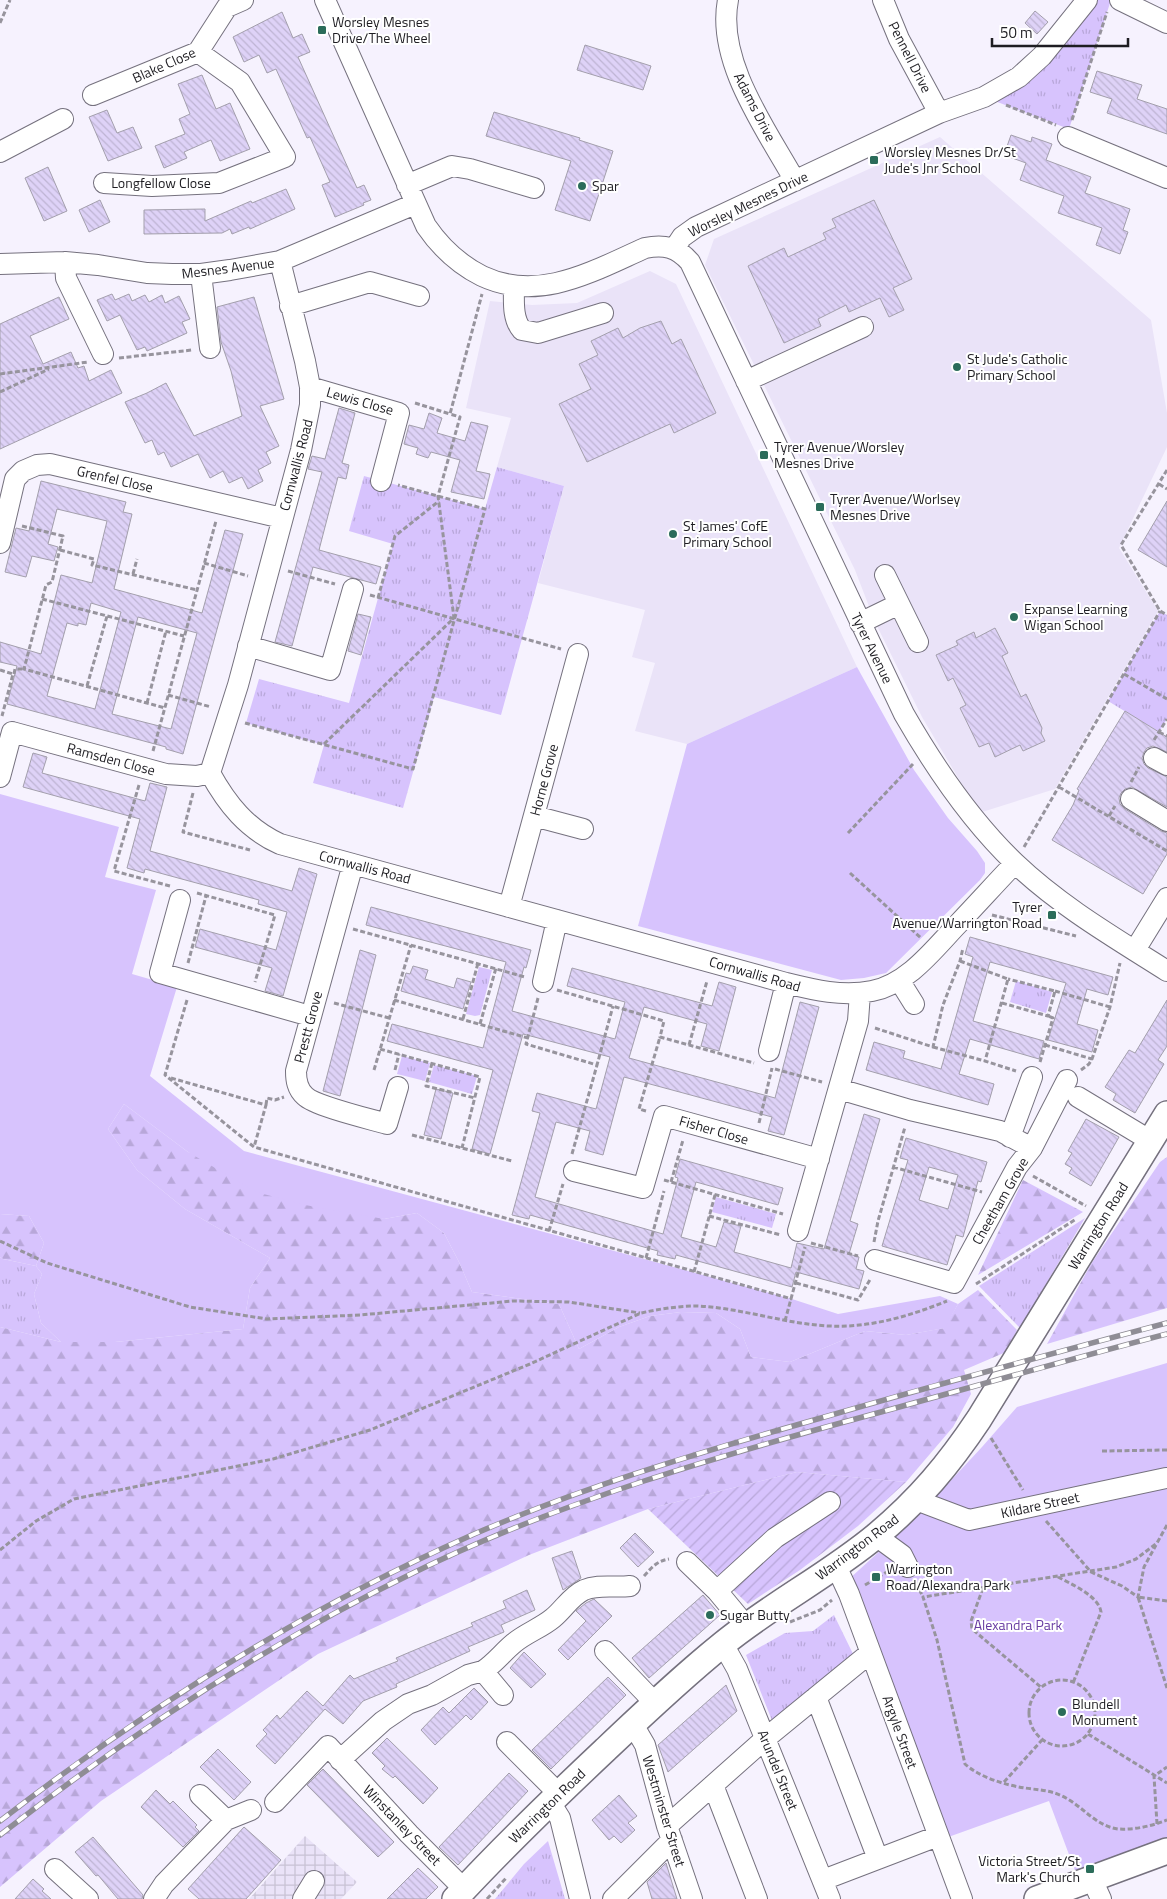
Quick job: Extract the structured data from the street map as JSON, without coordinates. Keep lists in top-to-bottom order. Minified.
{"streets":{"main road":["Warrington Road"],"street":["Pennell Drive","Blake Close","Adams Drive","Longfellow Close","Worsley Mesnes Drive","Mesnes Avenue","Lewis Close","Cornwallis Road","Grenfel Close","Tyrer Avenue","Ramsden Close","Horne Grove","Prestt Grove","Fisher Close","Cheetham Grove","Kildare Street","Argyle Street","Arundel Street","Westminster Street","Winstanley Street"]},"crossings":[["Pennell Drive","Worsley Mesnes Drive"],["Blake Close","Longfellow Close"],["Adams Drive","Worsley Mesnes Drive"],["Worsley Mesnes Drive","Mesnes Avenue"],["Worsley Mesnes Drive","Tyrer Avenue"],["Mesnes Avenue","Cornwallis Road"],["Lewis Close","Cornwallis Road"],["Cornwallis Road","Grenfel Close"],["Cornwallis Road","Tyrer Avenue"],["Cornwallis Road","Ramsden Close"],["Cornwallis Road","Horne Grove"],["Cornwallis Road","Prestt Grove"],["Warrington Road","Kildare Street"],["Warrington Road","Argyle Street"],["Warrington Road","Arundel Street"],["Warrington Road","Westminster Street"],["Warrington Road","Winstanley Street"]],"parks":["Alexandra Park"],"places":{"transit":["Worsley Mesnes Drive/The Wheel","Worsley Mesnes Dr/St Jude's Jnr School","Tyrer Avenue/Worsley Mesnes Drive","Tyrer Avenue/Worlsey Mesnes Drive","Tyrer Avenue/Warrington Road","Warrington Road/Alexandra Park","Victoria Street/St Mark's Church"],"other":["Spar","St Jude's Catholic Primary School","St James' CofE Primary School","Expanse Learning Wigan School","Sugar Butty","Blundell Monument"]},"scale_bar":"50 m"}
